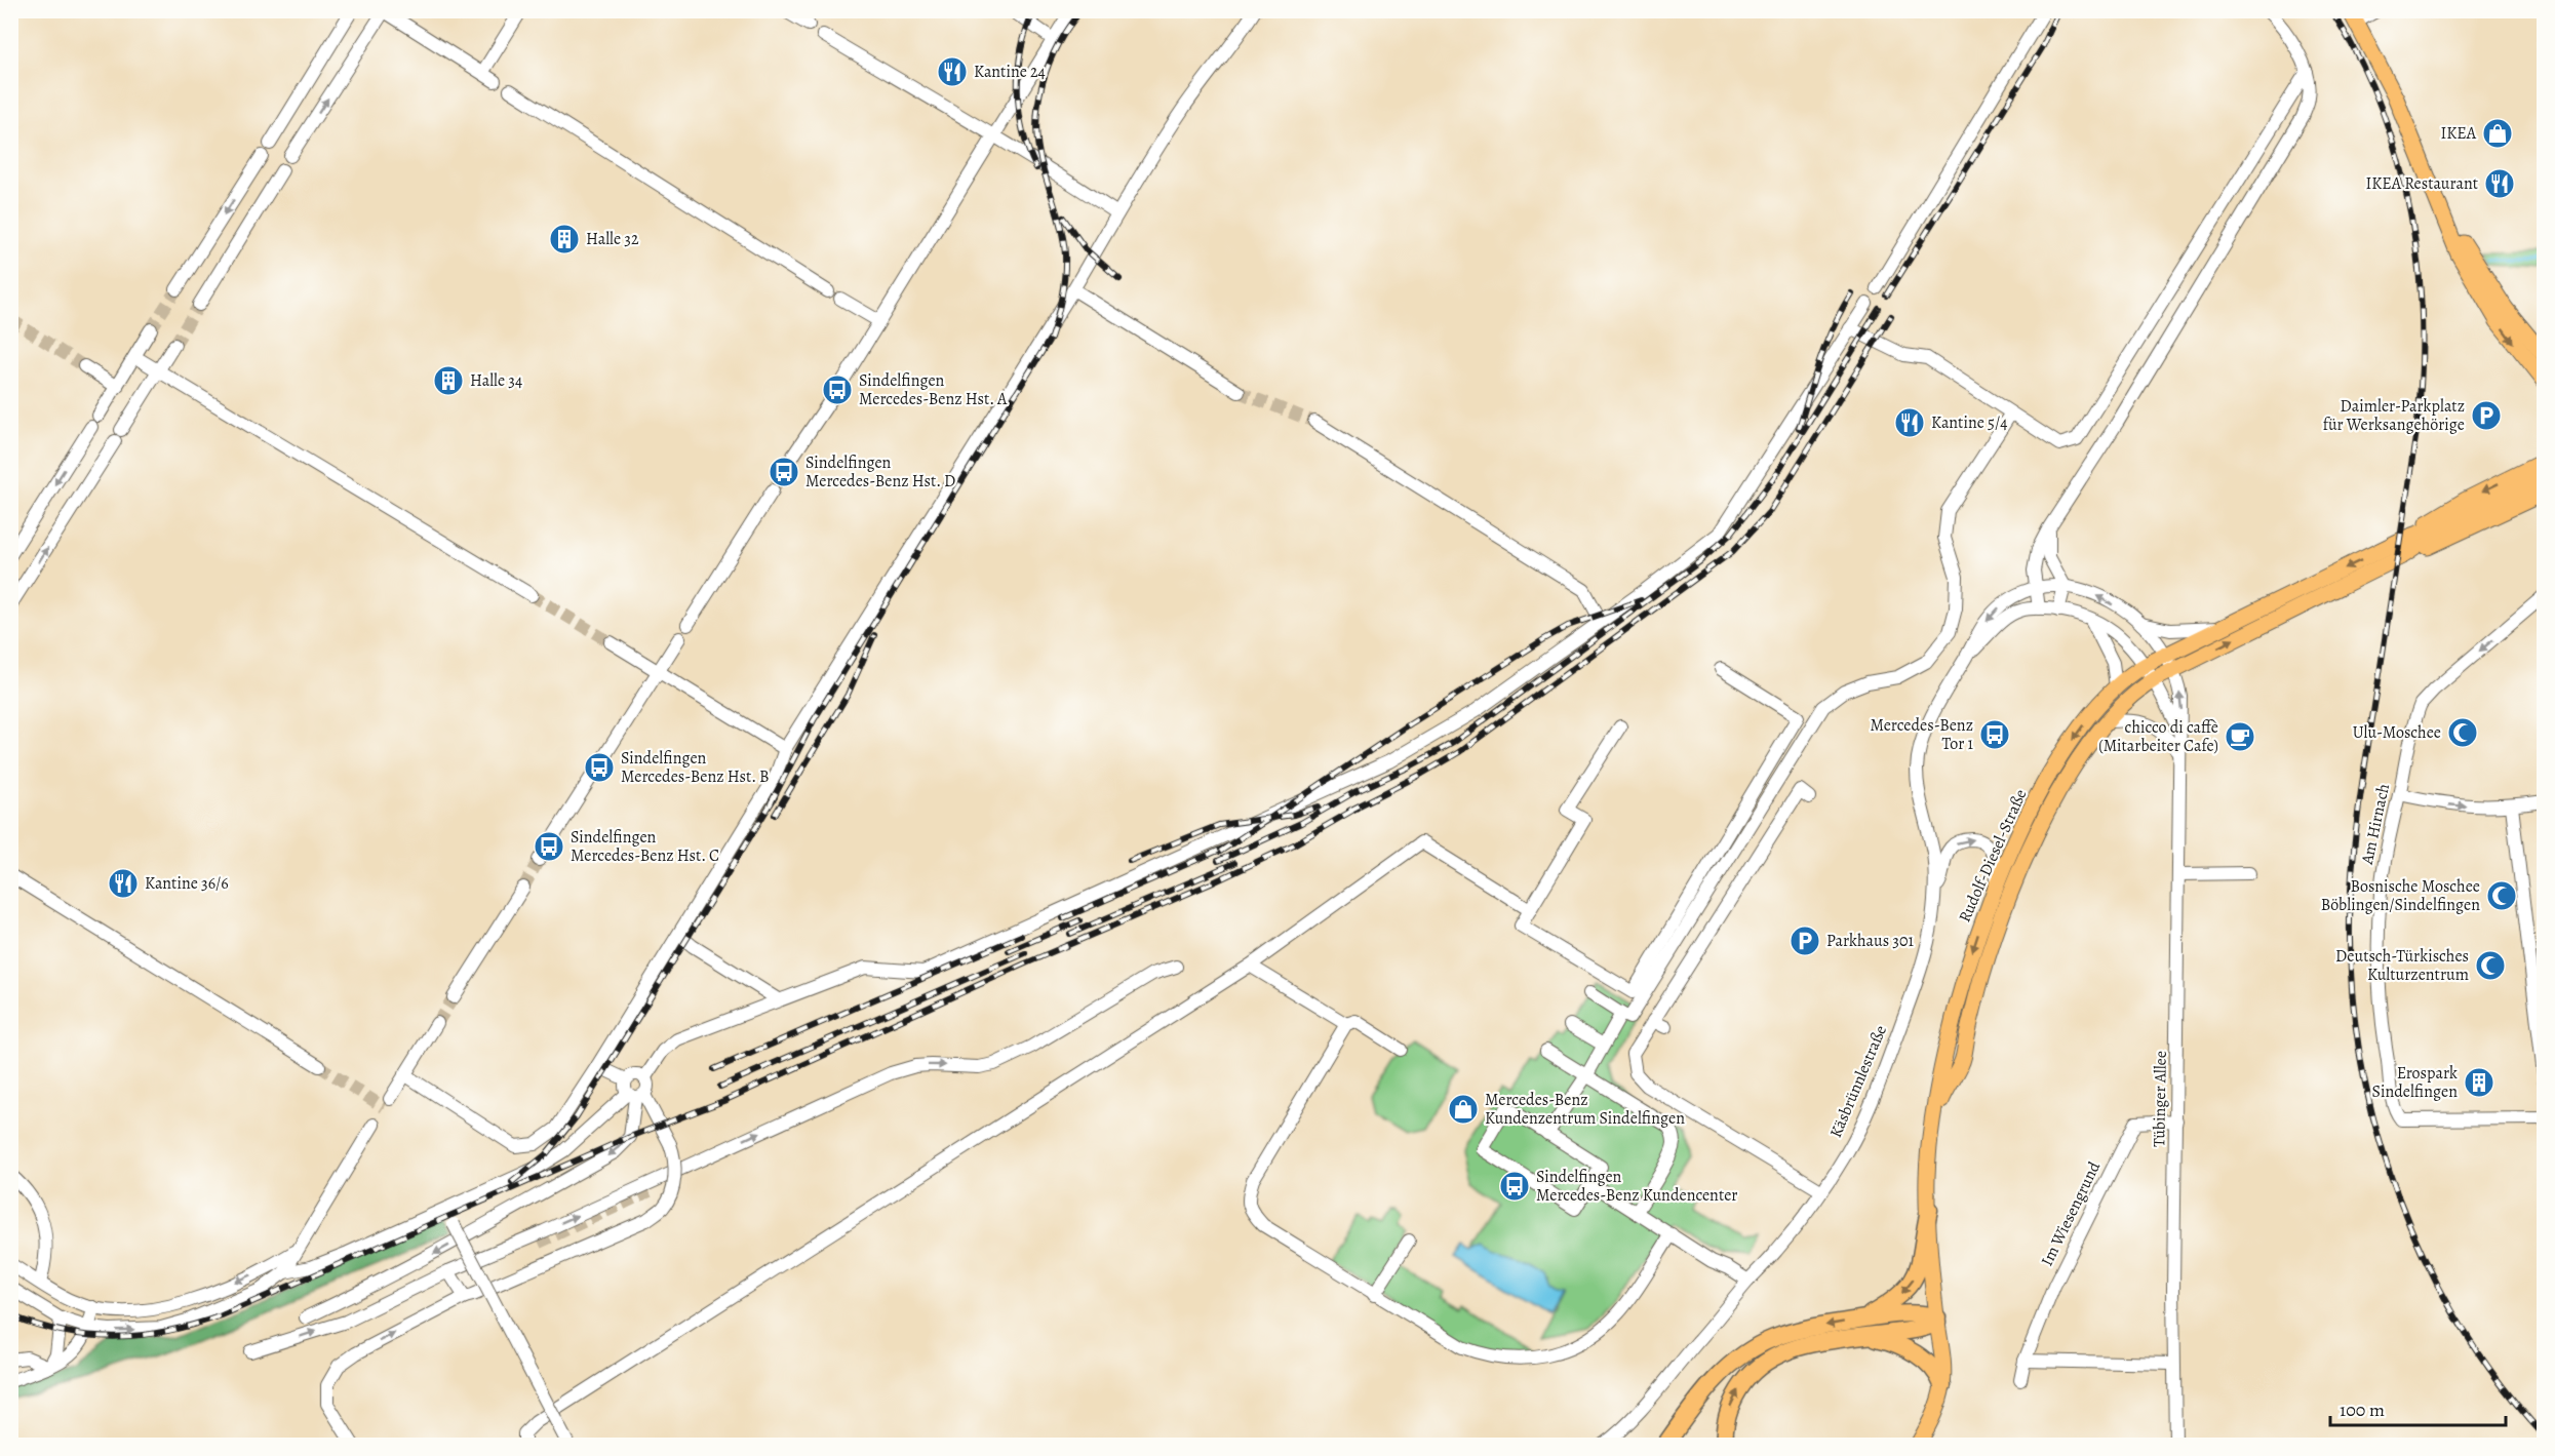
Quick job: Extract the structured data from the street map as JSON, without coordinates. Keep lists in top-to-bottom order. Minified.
{"streets":{"main road":["Rudolf-Diesel-Straße"],"street":["Am Hirnach","Käsbrünnlestraße","Tübinger Allee","Im Wiesengrund"]},"crossings":[["Rudolf-Diesel-Straße","Käsbrünnlestraße"],["Rudolf-Diesel-Straße","Tübinger Allee"],["Käsbrünnlestraße","Tübinger Allee"],["Tübinger Allee","Im Wiesengrund"]],"places":{"restaurant":["Kantine 24","IKEA Restaurant","Kantine 5/4","Kantine 36/6"],"shop":["IKEA","Mercedes-Benz Kundenzentrum Sindelfingen"],"building":["Halle 32","Halle 34","Erospark Sindelfingen"],"bus stop":["Sindelfingen Mercedes-Benz Hst. A","Sindelfingen Mercedes-Benz Hst. D","Mercedes-Benz Tor 1","Sindelfingen Mercedes-Benz Hst. B","Sindelfingen Mercedes-Benz Hst. C","Sindelfingen Mercedes-Benz Kundencenter"],"parking":["Daimler-Parkplatz für Werksangehörige","Parkhaus 301"],"mosque":["Ulu-Moschee","Bosnische Moschee Böblingen/Sindelfingen","Deutsch-Türkisches Kulturzentrum"],"cafe":["chicco di caffè (Mitarbeiter Cafe)"]},"scale_bar":"100 m"}
